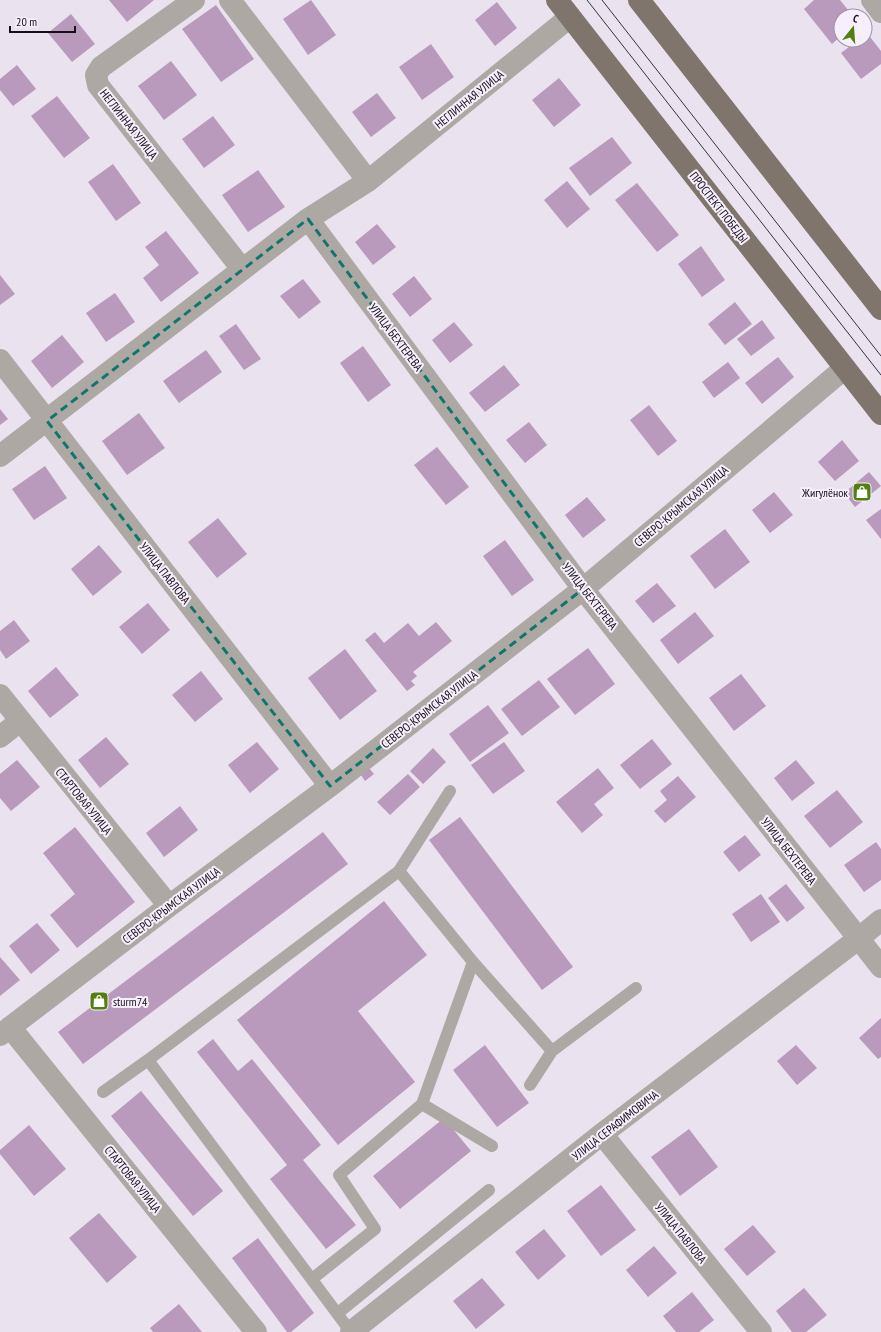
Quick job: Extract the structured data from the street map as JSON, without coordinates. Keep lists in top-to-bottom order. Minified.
{"streets":{"main road":["ПРОСПЕКТ ПОБЕДЫ"],"street":["НЕГЛИННАЯ УЛИЦА","УЛИЦА БЕХТЕРЕВА","СЕВЕРО-КРЫМСКАЯ УЛИЦА","УЛИЦА ПАВЛОВА","СТАРТОВАЯ УЛИЦА","УЛИЦА СЕРАФИМОВИЧА"]},"crossings":[["НЕГЛИННАЯ УЛИЦА","ПРОСПЕКТ ПОБЕДЫ"],["НЕГЛИННАЯ УЛИЦА","УЛИЦА БЕХТЕРЕВА"],["НЕГЛИННАЯ УЛИЦА","УЛИЦА ПАВЛОВА"],["ПРОСПЕКТ ПОБЕДЫ","СЕВЕРО-КРЫМСКАЯ УЛИЦА"],["УЛИЦА БЕХТЕРЕВА","СЕВЕРО-КРЫМСКАЯ УЛИЦА"],["УЛИЦА БЕХТЕРЕВА","УЛИЦА СЕРАФИМОВИЧА"],["СЕВЕРО-КРЫМСКАЯ УЛИЦА","УЛИЦА ПАВЛОВА"],["СЕВЕРО-КРЫМСКАЯ УЛИЦА","СТАРТОВАЯ УЛИЦА"],["УЛИЦА ПАВЛОВА","УЛИЦА СЕРАФИМОВИЧА"]],"places":{"shop":["Жигулёнок","sturm74"]},"scale_bar":"20 m","north":"top"}
